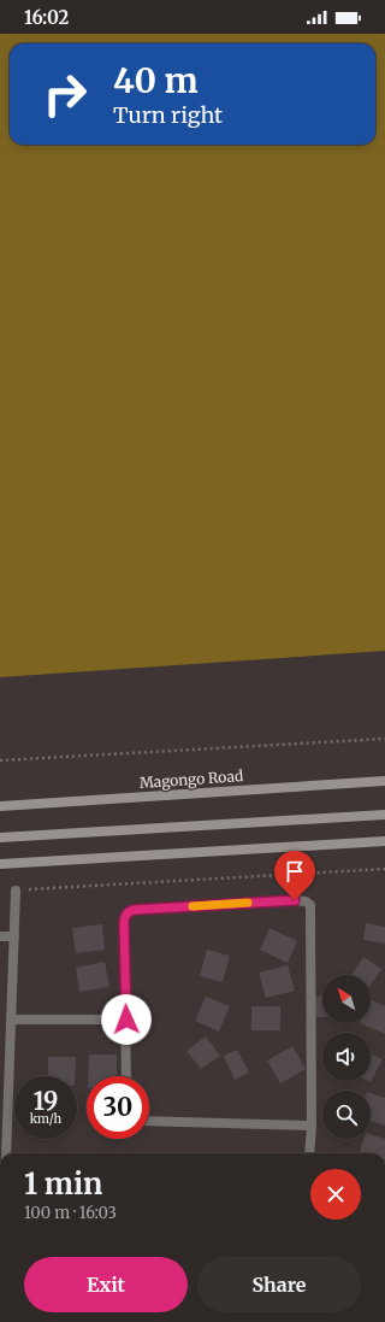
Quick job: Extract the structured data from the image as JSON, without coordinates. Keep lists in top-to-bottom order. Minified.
{"streets":{"main road":["Magongo Road"]},"north":"top left","page":{"status":"16:02","turn":["40 m","Turn right"],"speed":"19 km/h","limit":"30","heading":["1 min","100 m · 16:03"],"buttons":["Exit","Share"]}}
